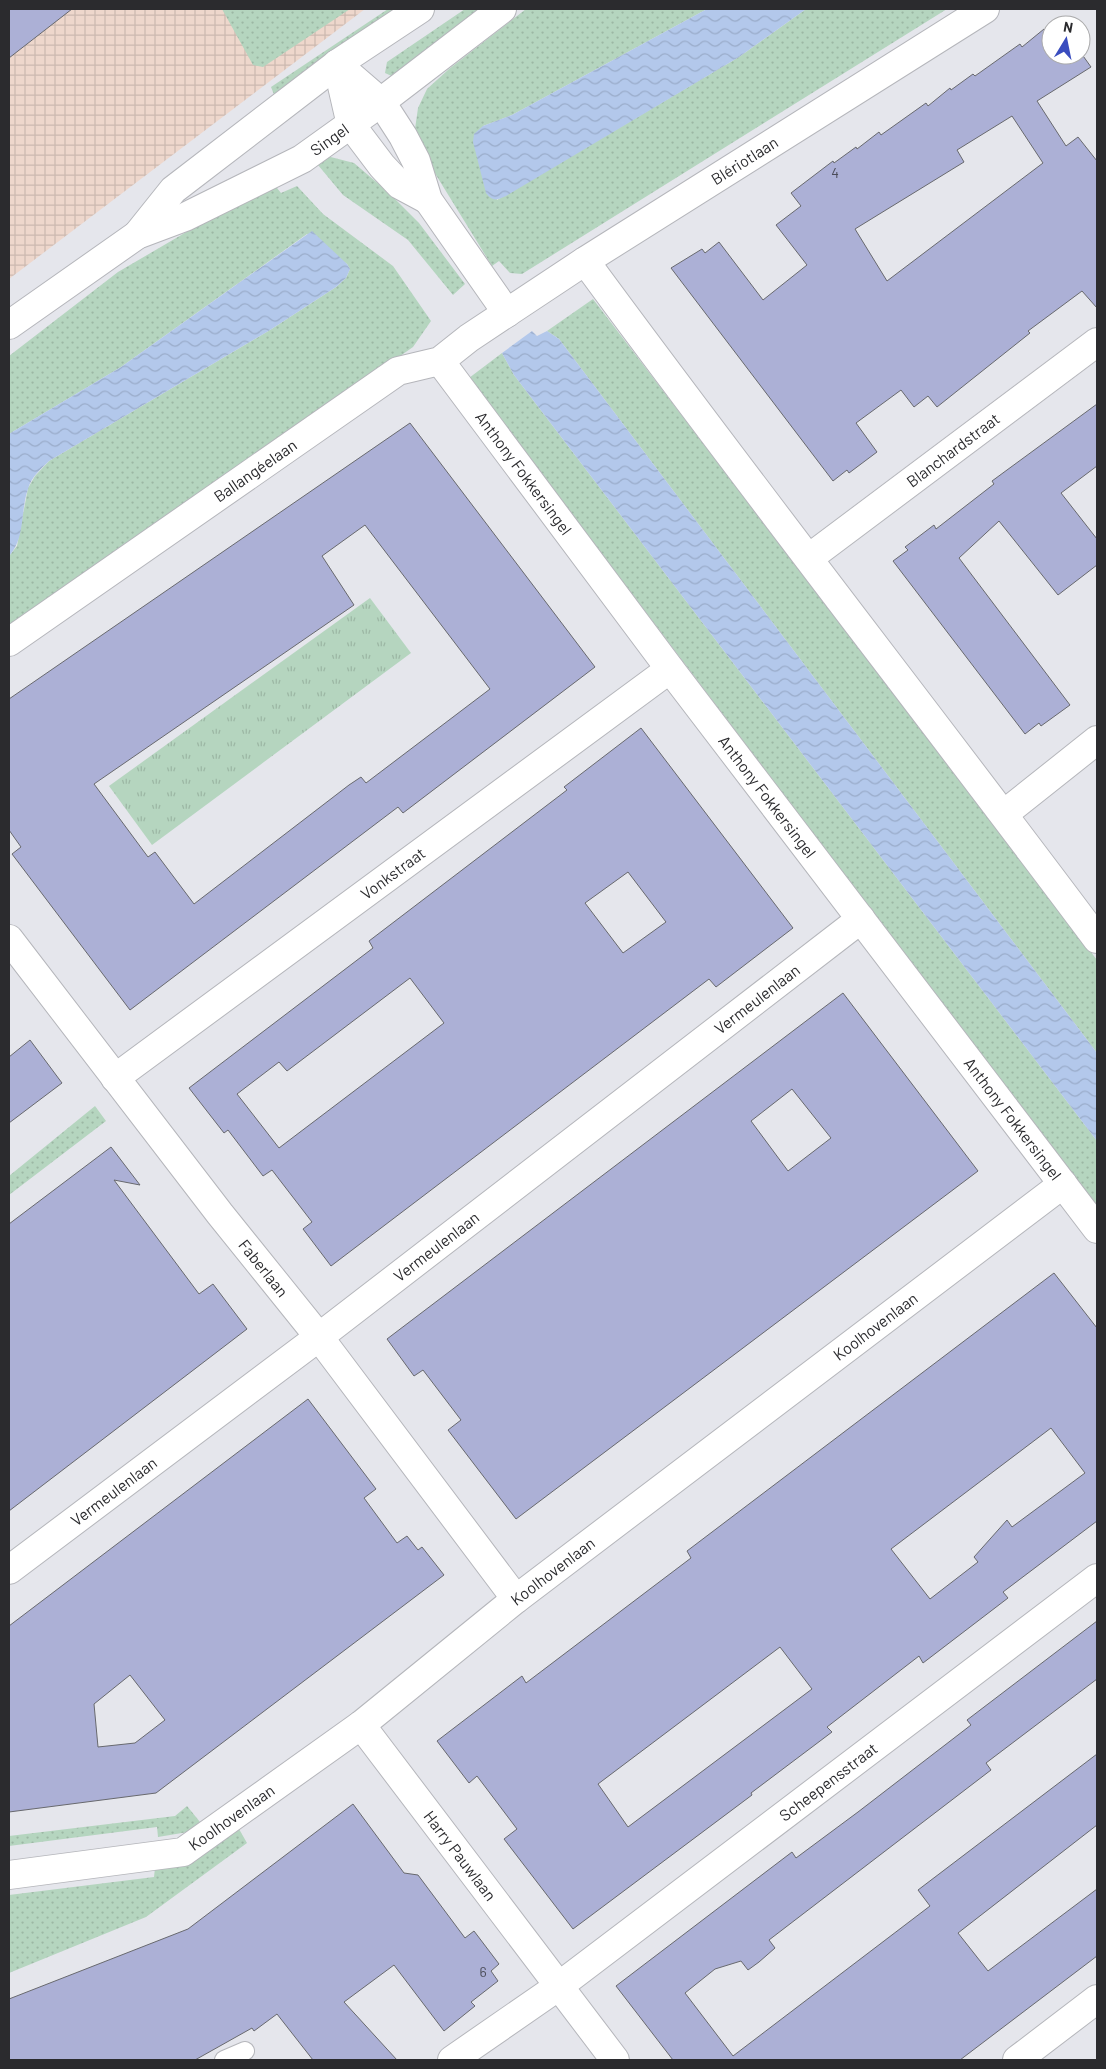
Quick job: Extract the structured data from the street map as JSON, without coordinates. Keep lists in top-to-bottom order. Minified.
{"streets":{"street":["Singel","Blériotlaan","Blanchardstraat","Ballangéelaan","Anthony Fokkersingel","Vonkstraat","Vermeulenlaan","Faberlaan","Koolhovenlaan","Scheepensstraat","Harry Pauwlaan"]},"crossings":[["Blériotlaan","Ballangéelaan"],["Ballangéelaan","Anthony Fokkersingel"],["Anthony Fokkersingel","Vonkstraat"],["Anthony Fokkersingel","Vermeulenlaan"],["Anthony Fokkersingel","Koolhovenlaan"],["Vonkstraat","Faberlaan"],["Vermeulenlaan","Faberlaan"],["Faberlaan","Koolhovenlaan"],["Koolhovenlaan","Harry Pauwlaan"],["Scheepensstraat","Harry Pauwlaan"]],"house_numbers":["4","6"],"north":"top"}
